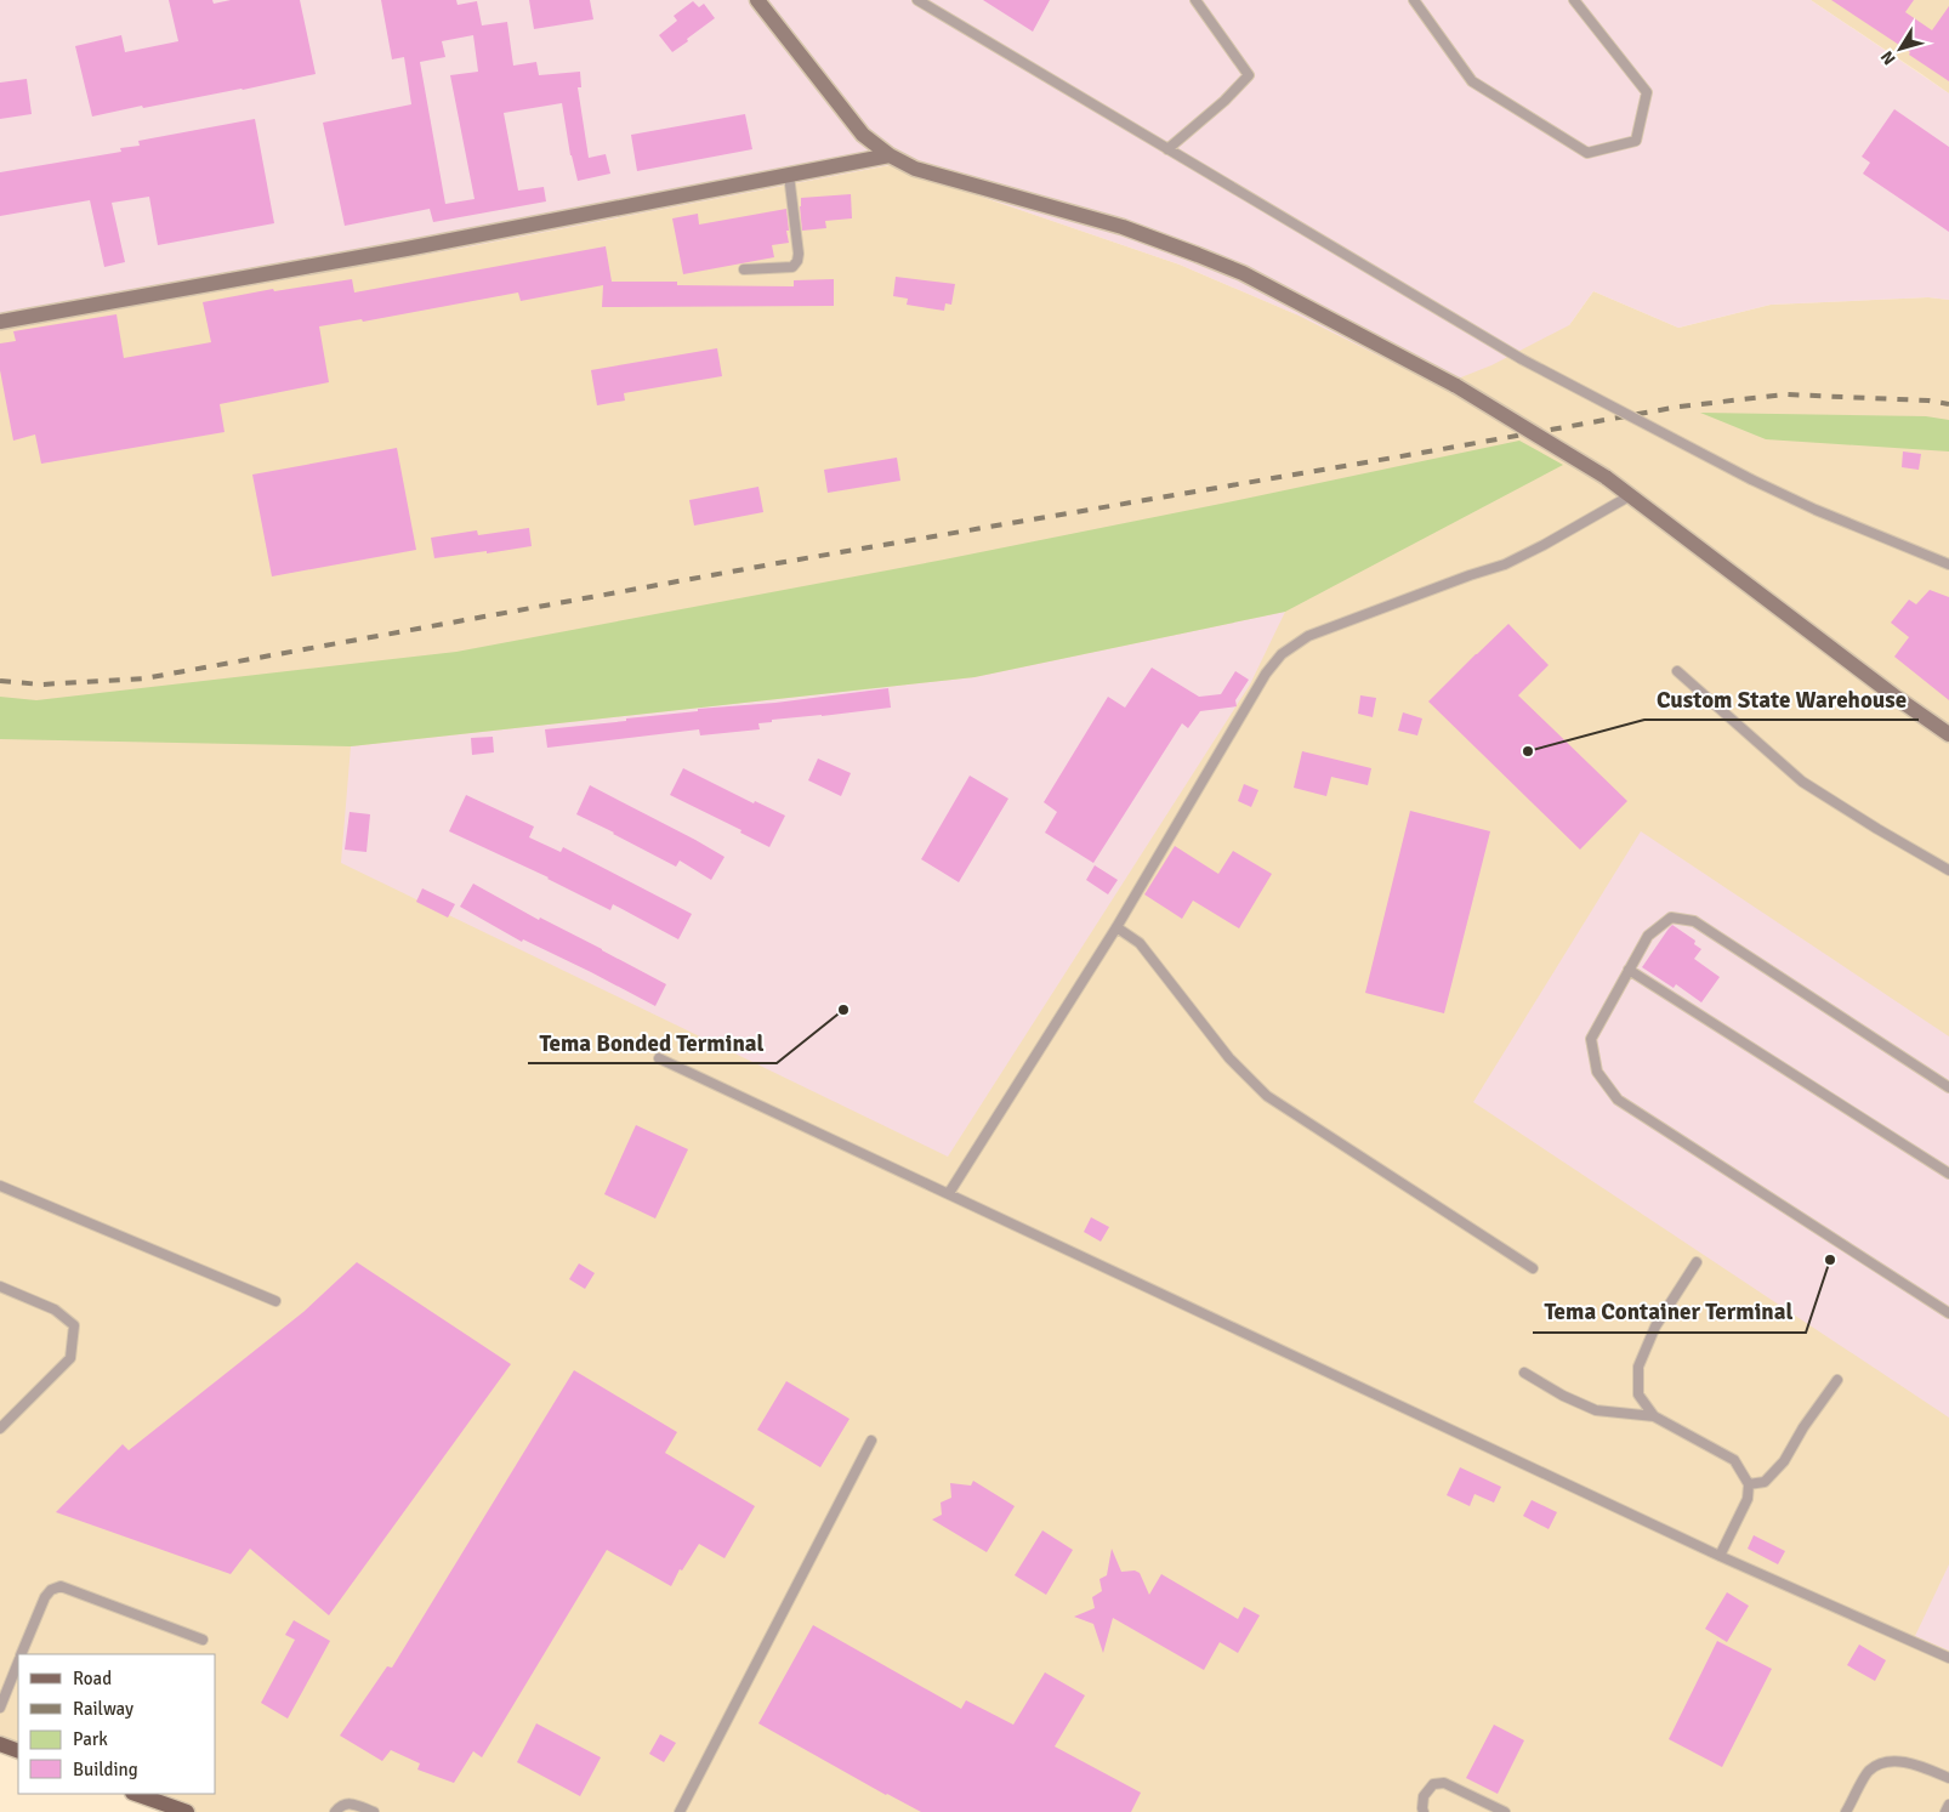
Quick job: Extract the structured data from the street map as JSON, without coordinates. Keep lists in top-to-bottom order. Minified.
{"places":["Custom State Warehouse","Tema Bonded Terminal","Tema Container Terminal"],"legend":["Road","Railway","Park","Building"],"north":"bottom left"}
